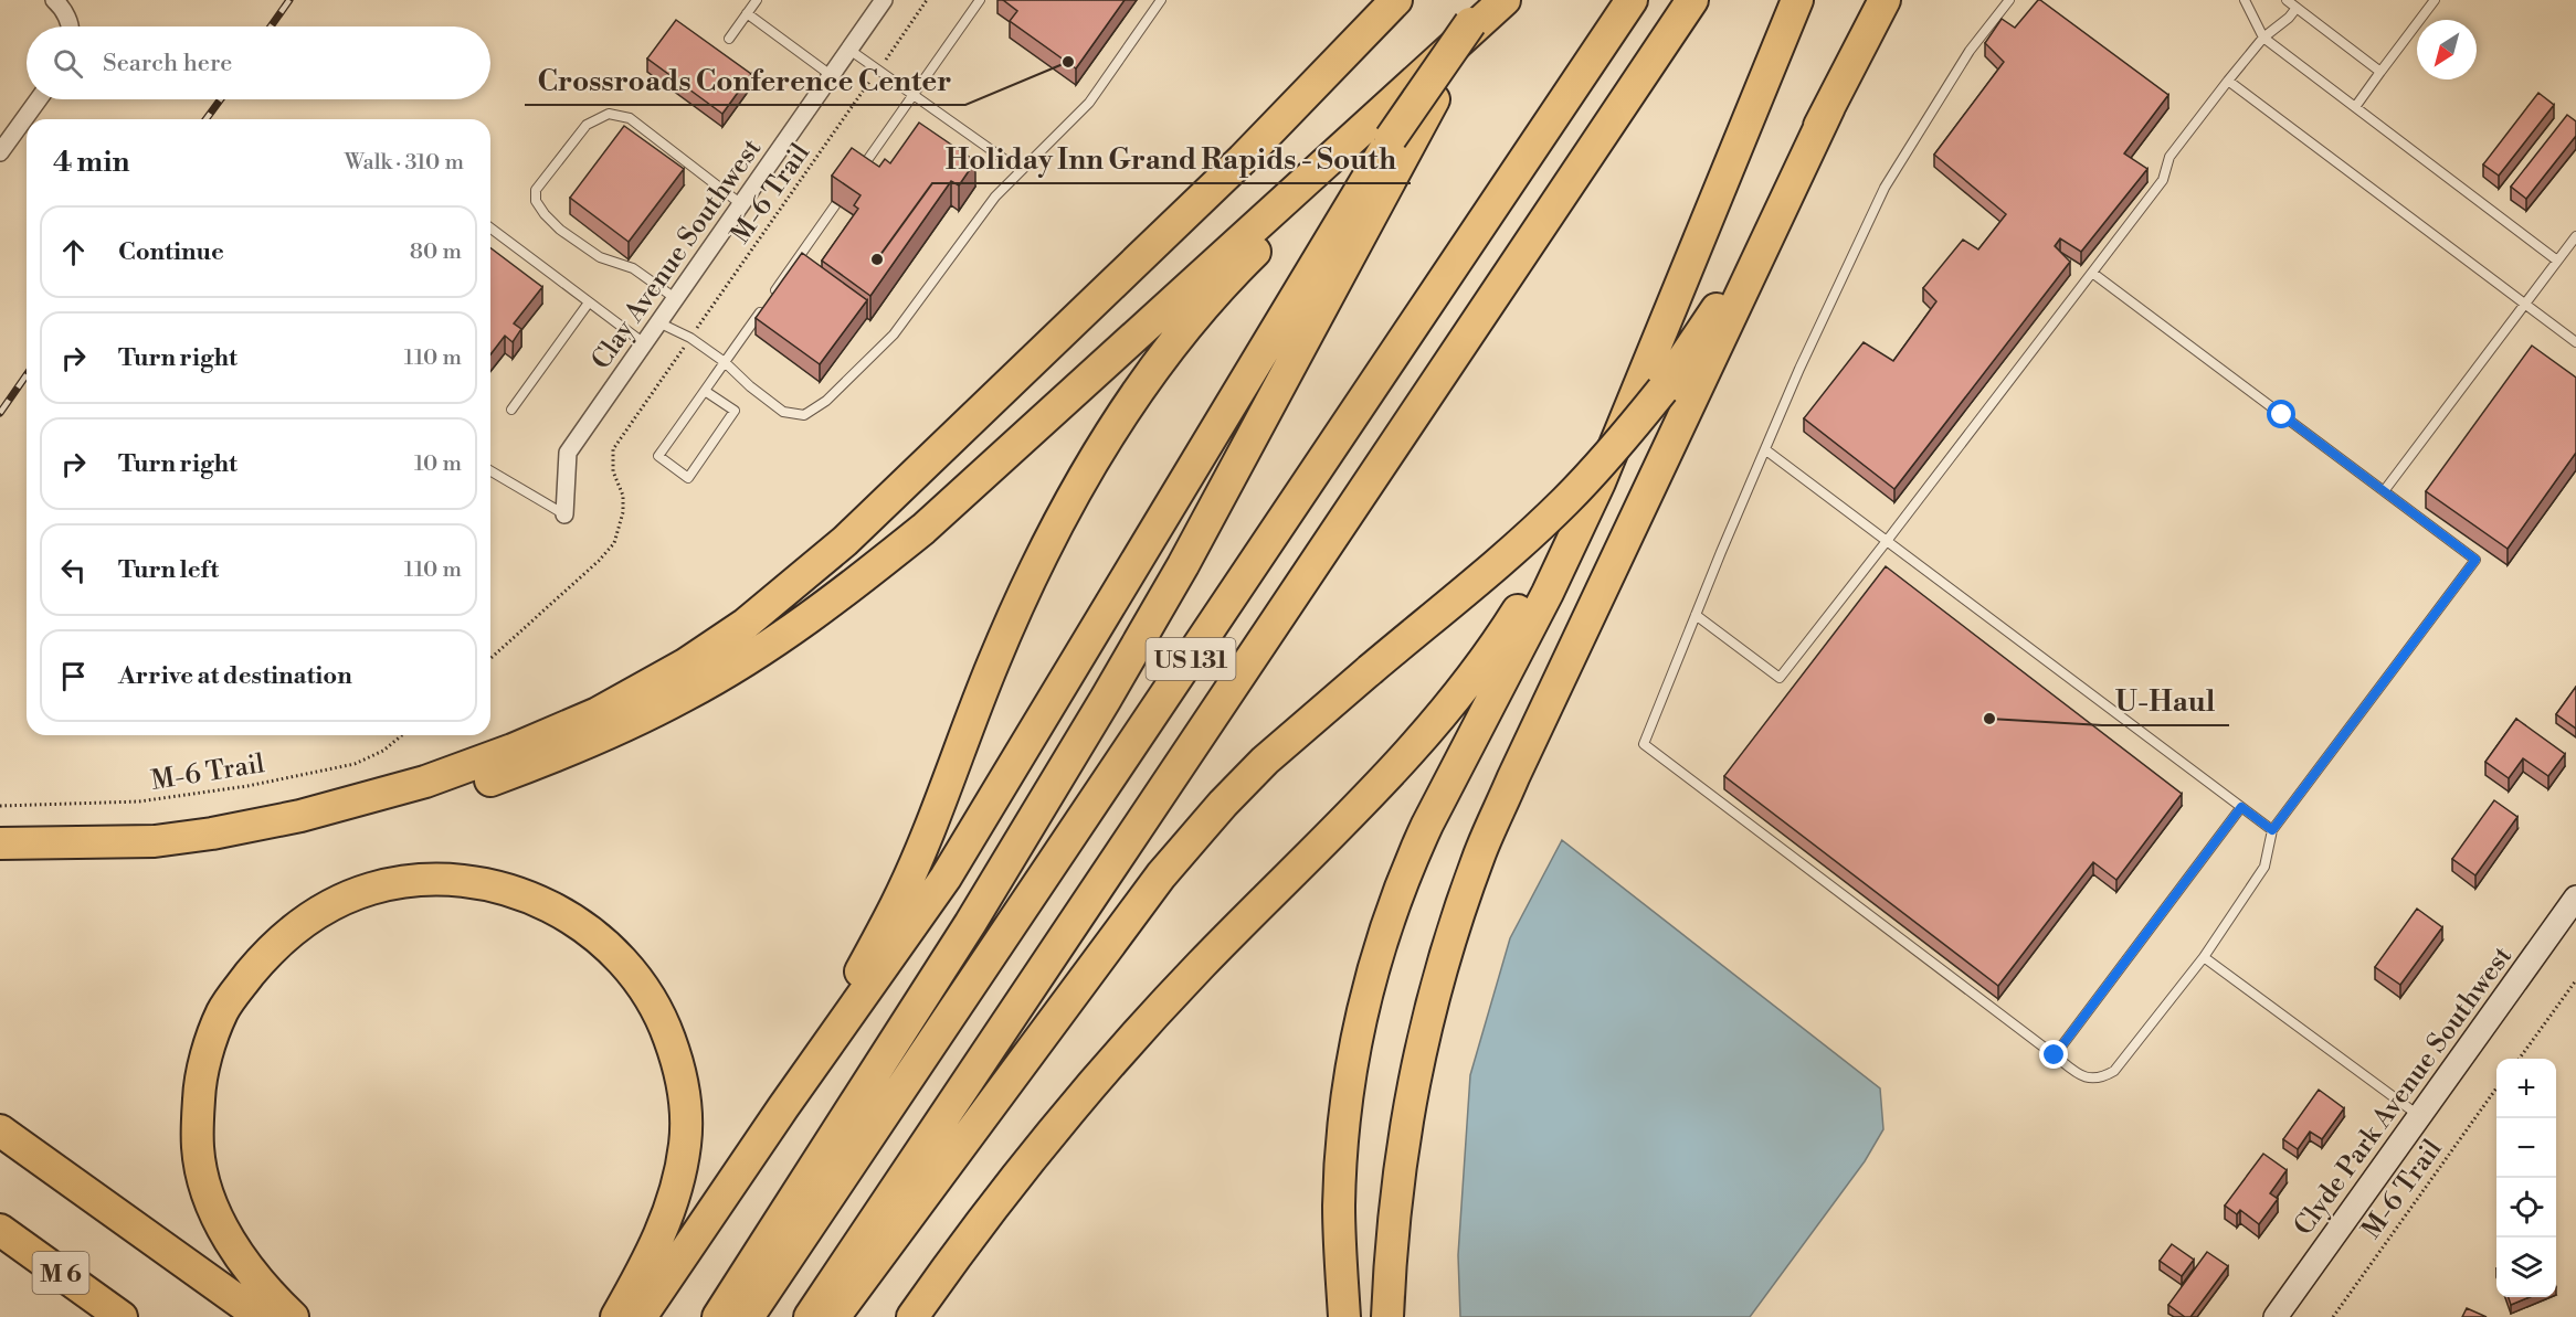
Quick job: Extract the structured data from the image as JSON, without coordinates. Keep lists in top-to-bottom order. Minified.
{"streets":{"highway":["US 131","M 6"],"main road":["Clyde Park Avenue Southwest"],"street":["Clay Avenue Southwest"],"path":["M-6 Trail"]},"places":["Crossroads Conference Center","Holiday Inn Grand Rapids - South","U-Haul"],"north":"bottom left","page":{"search":"Search here","heading":["4 min","Walk · 310 m"],"list":[["Continue","80 m"],["Turn right","110 m"],["Turn right","10 m"],["Turn left","110 m"],"Arrive at destination"],"map_buttons":["+","−"]}}
